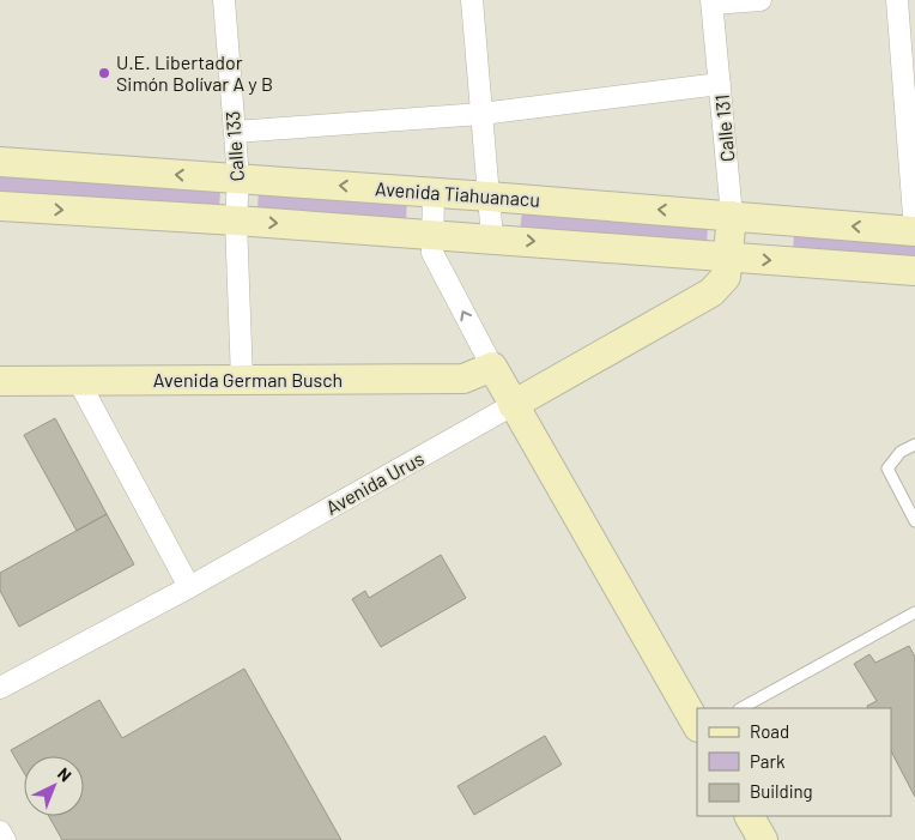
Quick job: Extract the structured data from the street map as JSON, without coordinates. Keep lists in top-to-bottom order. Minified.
{"streets":{"main road":["Calle 131","Avenida Tiahuanacu","Avenida German Busch","Avenida Urus"],"street":["Calle 133"]},"crossings":[["Calle 131","Avenida Tiahuanacu"],["Calle 131","Avenida Urus"],["Calle 133","Avenida Tiahuanacu"],["Calle 133","Avenida German Busch"]],"places":["U.E. Libertador Simón Bolívar A y B"],"legend":["Road","Park","Building"],"north":"top right"}
